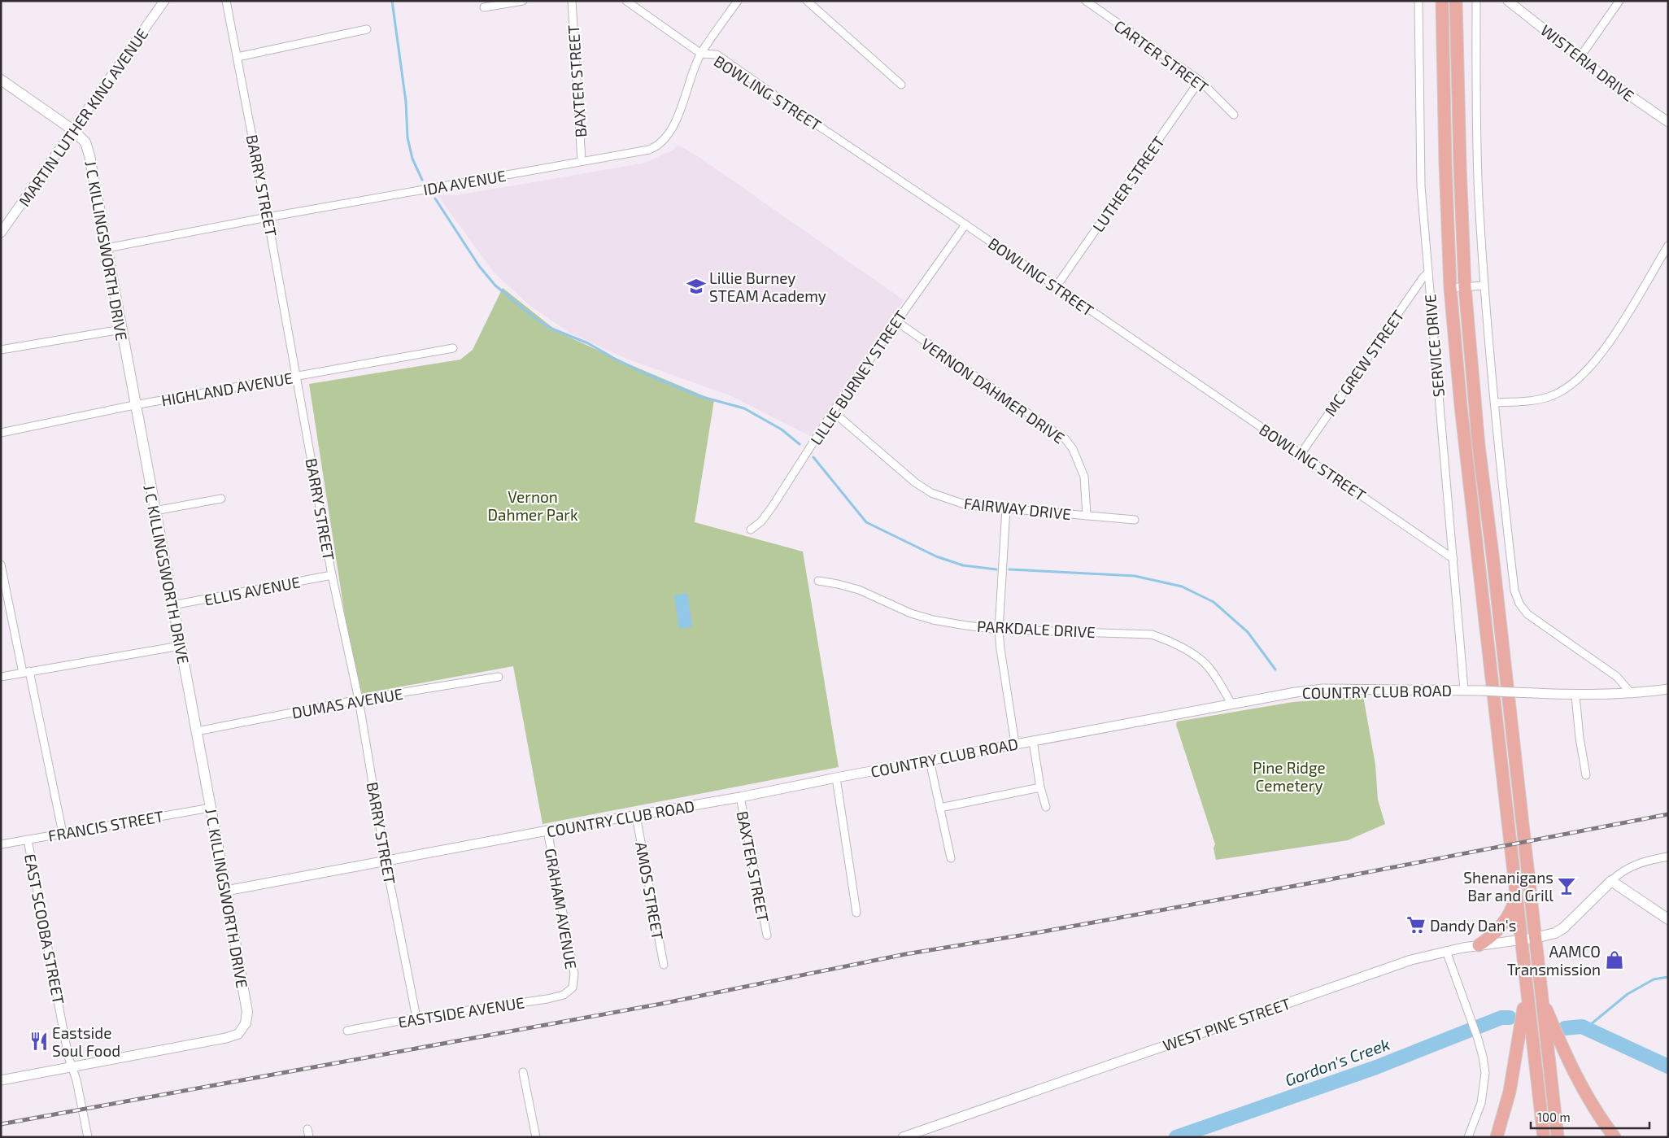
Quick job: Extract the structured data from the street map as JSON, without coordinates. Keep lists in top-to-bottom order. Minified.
{"streets":{"main road":["J C KILLINGSWORTH DRIVE","WEST PINE STREET"],"street":["CARTER STREET","WISTERIA DRIVE","BAXTER STREET","BOWLING STREET","MARTIN LUTHER KING AVENUE","IDA AVENUE","LUTHER STREET","BARRY STREET","SERVICE DRIVE","MC GREW STREET","LILLIE BURNEY STREET","HIGHLAND AVENUE","VERNON DAHMER DRIVE","FAIRWAY DRIVE","ELLIS AVENUE","PARKDALE DRIVE","COUNTRY CLUB ROAD","DUMAS AVENUE","FRANCIS STREET","AMOS STREET","GRAHAM AVENUE","EAST SCOOBA STREET","EASTSIDE AVENUE"]},"crossings":[["CARTER STREET","LUTHER STREET"],["BAXTER STREET","IDA AVENUE"],["BAXTER STREET","COUNTRY CLUB ROAD"],["BOWLING STREET","IDA AVENUE"],["BOWLING STREET","LUTHER STREET"],["BOWLING STREET","SERVICE DRIVE"],["BOWLING STREET","MC GREW STREET"],["BOWLING STREET","LILLIE BURNEY STREET"],["MARTIN LUTHER KING AVENUE","J C KILLINGSWORTH DRIVE"],["IDA AVENUE","BARRY STREET"],["IDA AVENUE","J C KILLINGSWORTH DRIVE"],["BARRY STREET","HIGHLAND AVENUE"],["BARRY STREET","ELLIS AVENUE"],["BARRY STREET","COUNTRY CLUB ROAD"],["BARRY STREET","DUMAS AVENUE"],["BARRY STREET","EASTSIDE AVENUE"],["J C KILLINGSWORTH DRIVE","HIGHLAND AVENUE"],["J C KILLINGSWORTH DRIVE","ELLIS AVENUE"],["J C KILLINGSWORTH DRIVE","COUNTRY CLUB ROAD"],["J C KILLINGSWORTH DRIVE","DUMAS AVENUE"],["J C KILLINGSWORTH DRIVE","FRANCIS STREET"],["SERVICE DRIVE","MC GREW STREET"],["SERVICE DRIVE","COUNTRY CLUB ROAD"],["LILLIE BURNEY STREET","VERNON DAHMER DRIVE"],["LILLIE BURNEY STREET","FAIRWAY DRIVE"],["VERNON DAHMER DRIVE","FAIRWAY DRIVE"],["PARKDALE DRIVE","COUNTRY CLUB ROAD"],["COUNTRY CLUB ROAD","AMOS STREET"],["COUNTRY CLUB ROAD","GRAHAM AVENUE"],["FRANCIS STREET","EAST SCOOBA STREET"],["GRAHAM AVENUE","EASTSIDE AVENUE"]],"water":["Gordon's Creek"],"parks":["Vernon Dahmer Park","Pine Ridge Cemetery"],"places":{"school or university":["Lillie Burney STEAM Academy"],"bar":["Shenanigans Bar and Grill"],"supermarket":["Dandy Dan's"],"shop":["AAMCO Transmission"],"restaurant":["Eastside Soul Food"]},"scale_bar":"100 m"}
